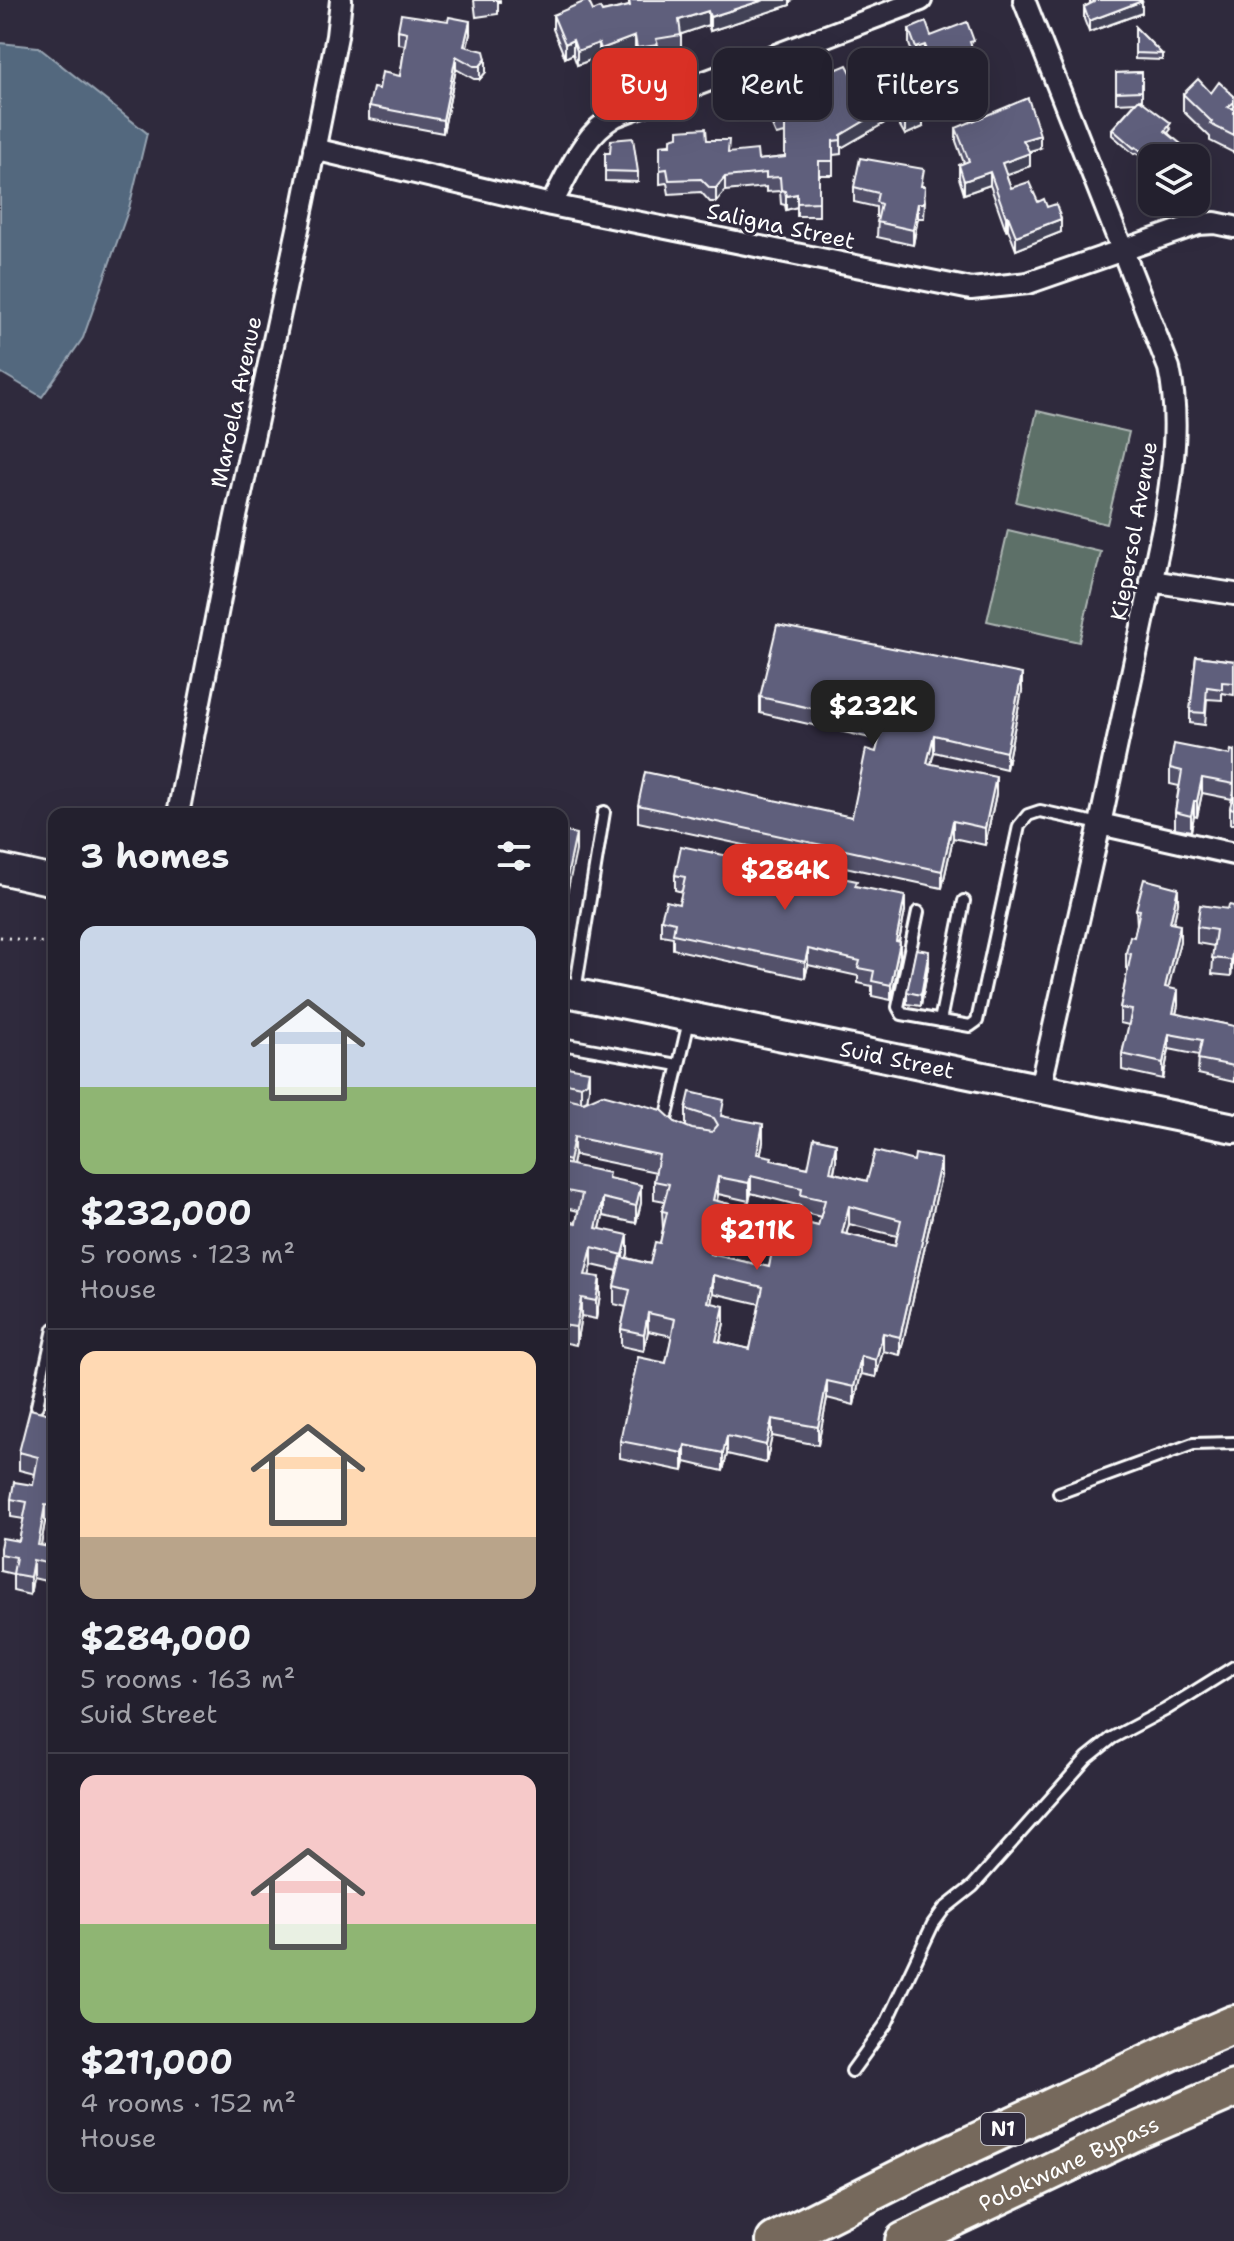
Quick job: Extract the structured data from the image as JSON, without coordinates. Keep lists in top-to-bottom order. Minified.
{"streets":{"highway":["N1","Polokwane Bypass"],"street":["Saligna Street","Maroela Avenue","Kiepersol Avenue","Suid Street"]},"crossings":[["Saligna Street","Maroela Avenue"],["Saligna Street","Kiepersol Avenue"],["Kiepersol Avenue","Suid Street"]],"page":{"chip":["Buy","Rent","Filters"],"price":["$232K","$284K","$211K"],"heading":"3 homes","list":[{"name":"$232,000","note":"5 rooms · 123 m² · House"},{"name":"$284,000","note":"5 rooms · 163 m² · Suid Street"},{"name":"$211,000","note":"4 rooms · 152 m² · House"}]}}
